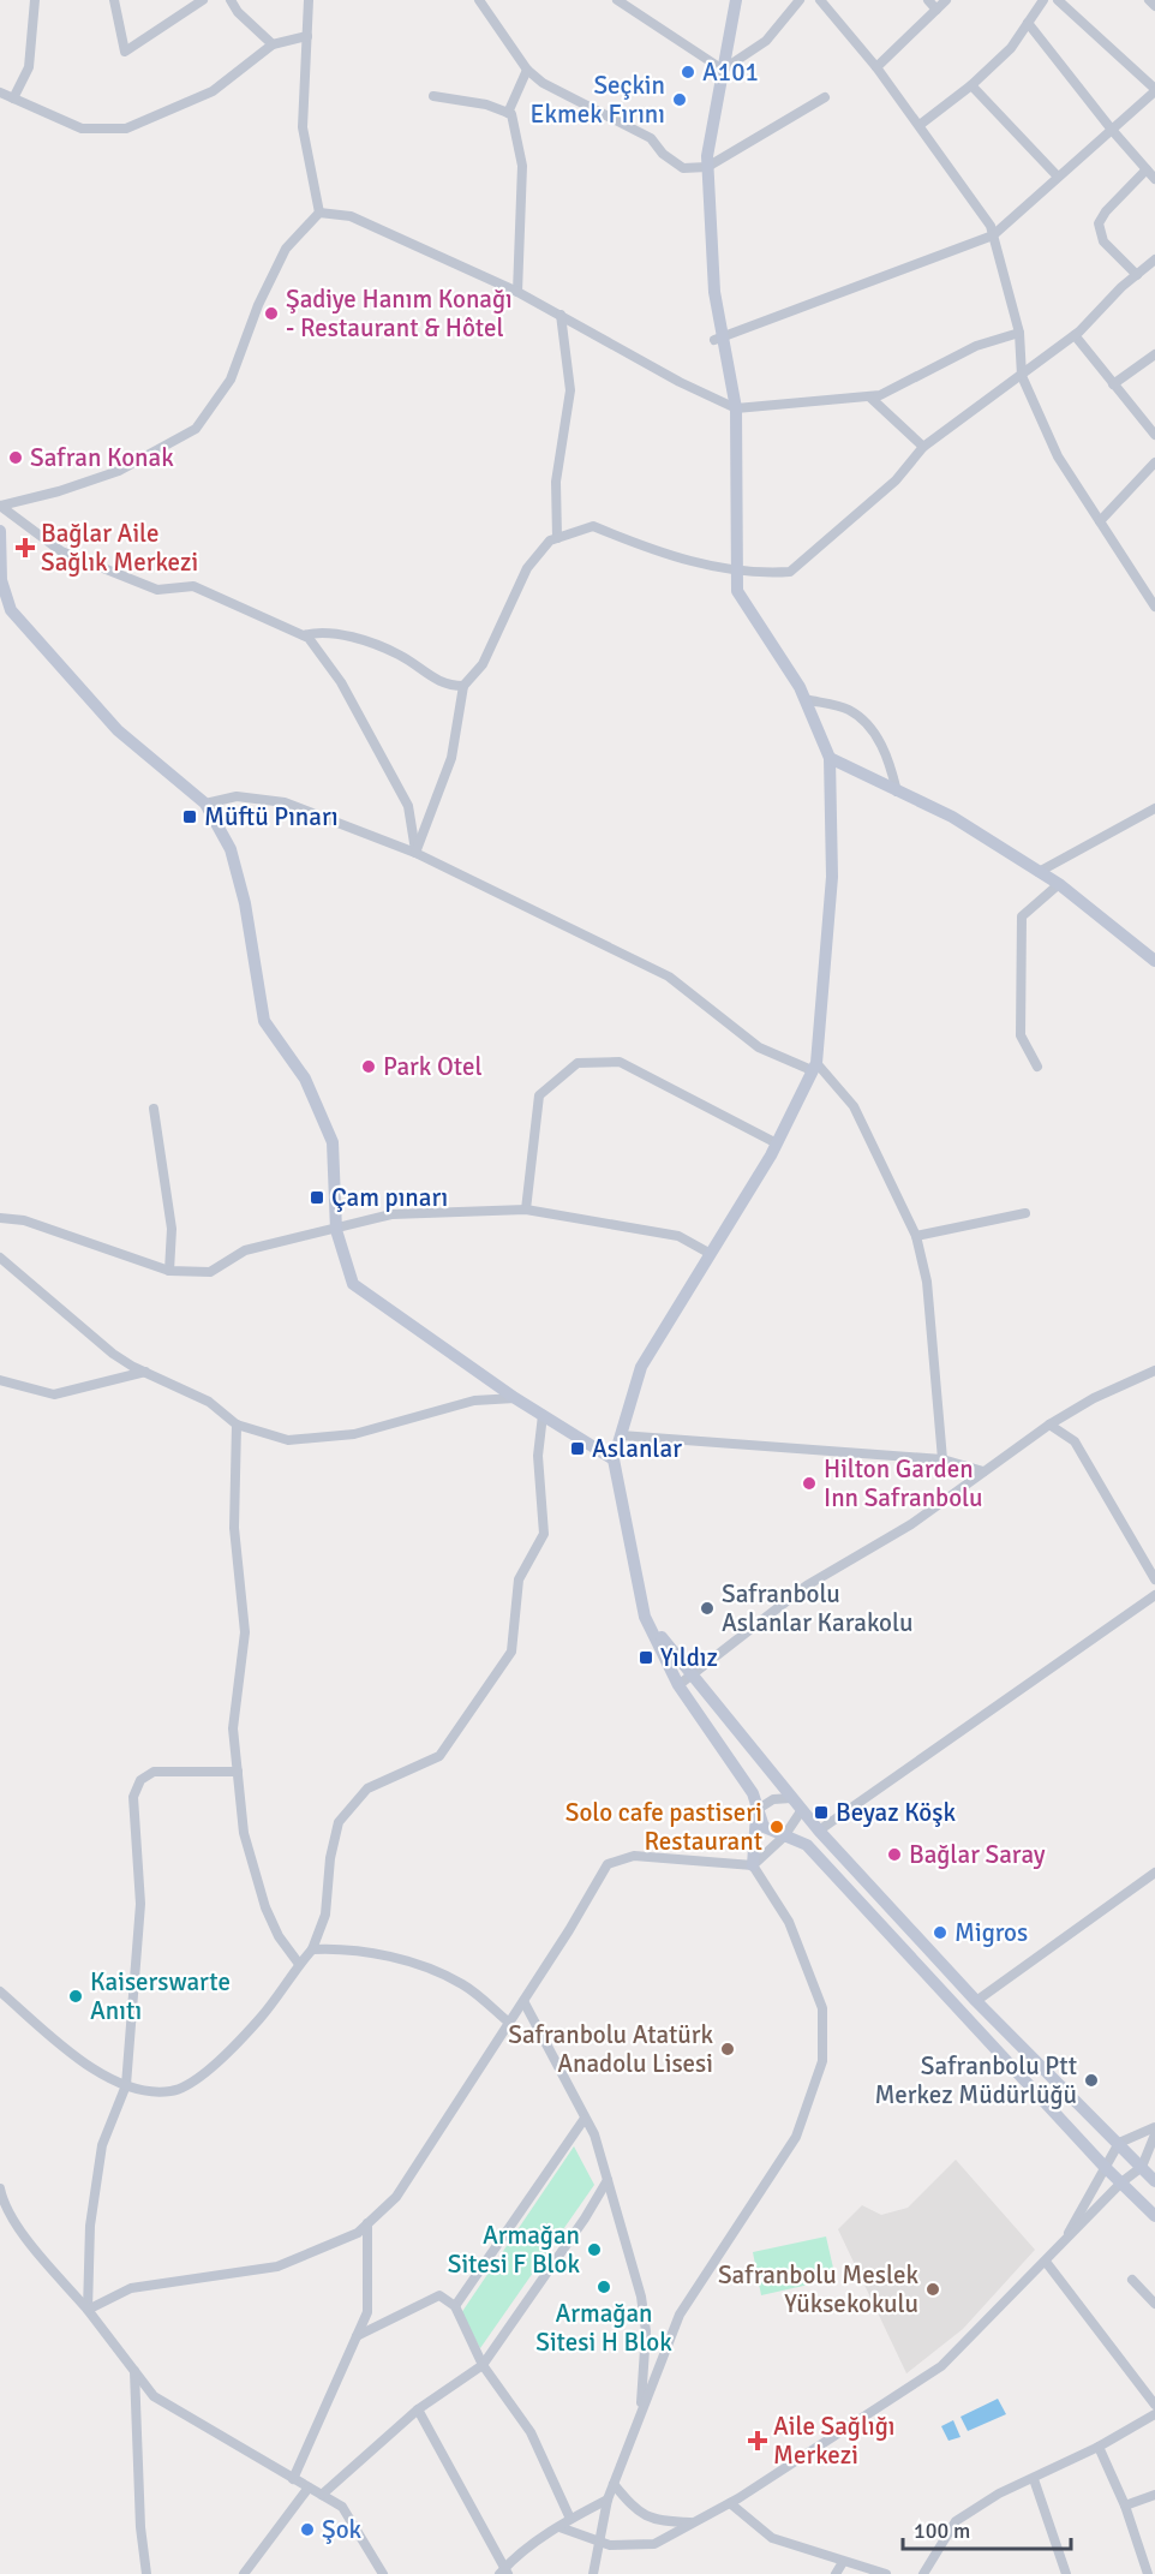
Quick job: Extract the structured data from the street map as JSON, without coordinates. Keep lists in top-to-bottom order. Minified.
{"places":{"other":["A101","Seçkin Ekmek Fırını","Şadiye Hanım Konağı - Restaurant & Hôtel","Safran Konak","Park Otel","Hilton Garden Inn Safranbolu","Safranbolu Aslanlar Karakolu","Solo cafe pastiseri Restaurant","Bağlar Saray","Migros","Kaiserswarte Anıtı","Safranbolu Atatürk Anadolu Lisesi","Safranbolu Ptt Merkez Müdürlüğü","Armağan Sitesi F Blok","Armağan Sitesi H Blok","Safranbolu Meslek Yüksekokulu","Şok"],"health":["Bağlar Aile Sağlık Merkezi","Aile Sağlığı Merkezi"],"transit":["Müftü Pınarı","Çam pınarı","Aslanlar","Yıldız","Beyaz Köşk"]},"scale_bar":"100 m"}
